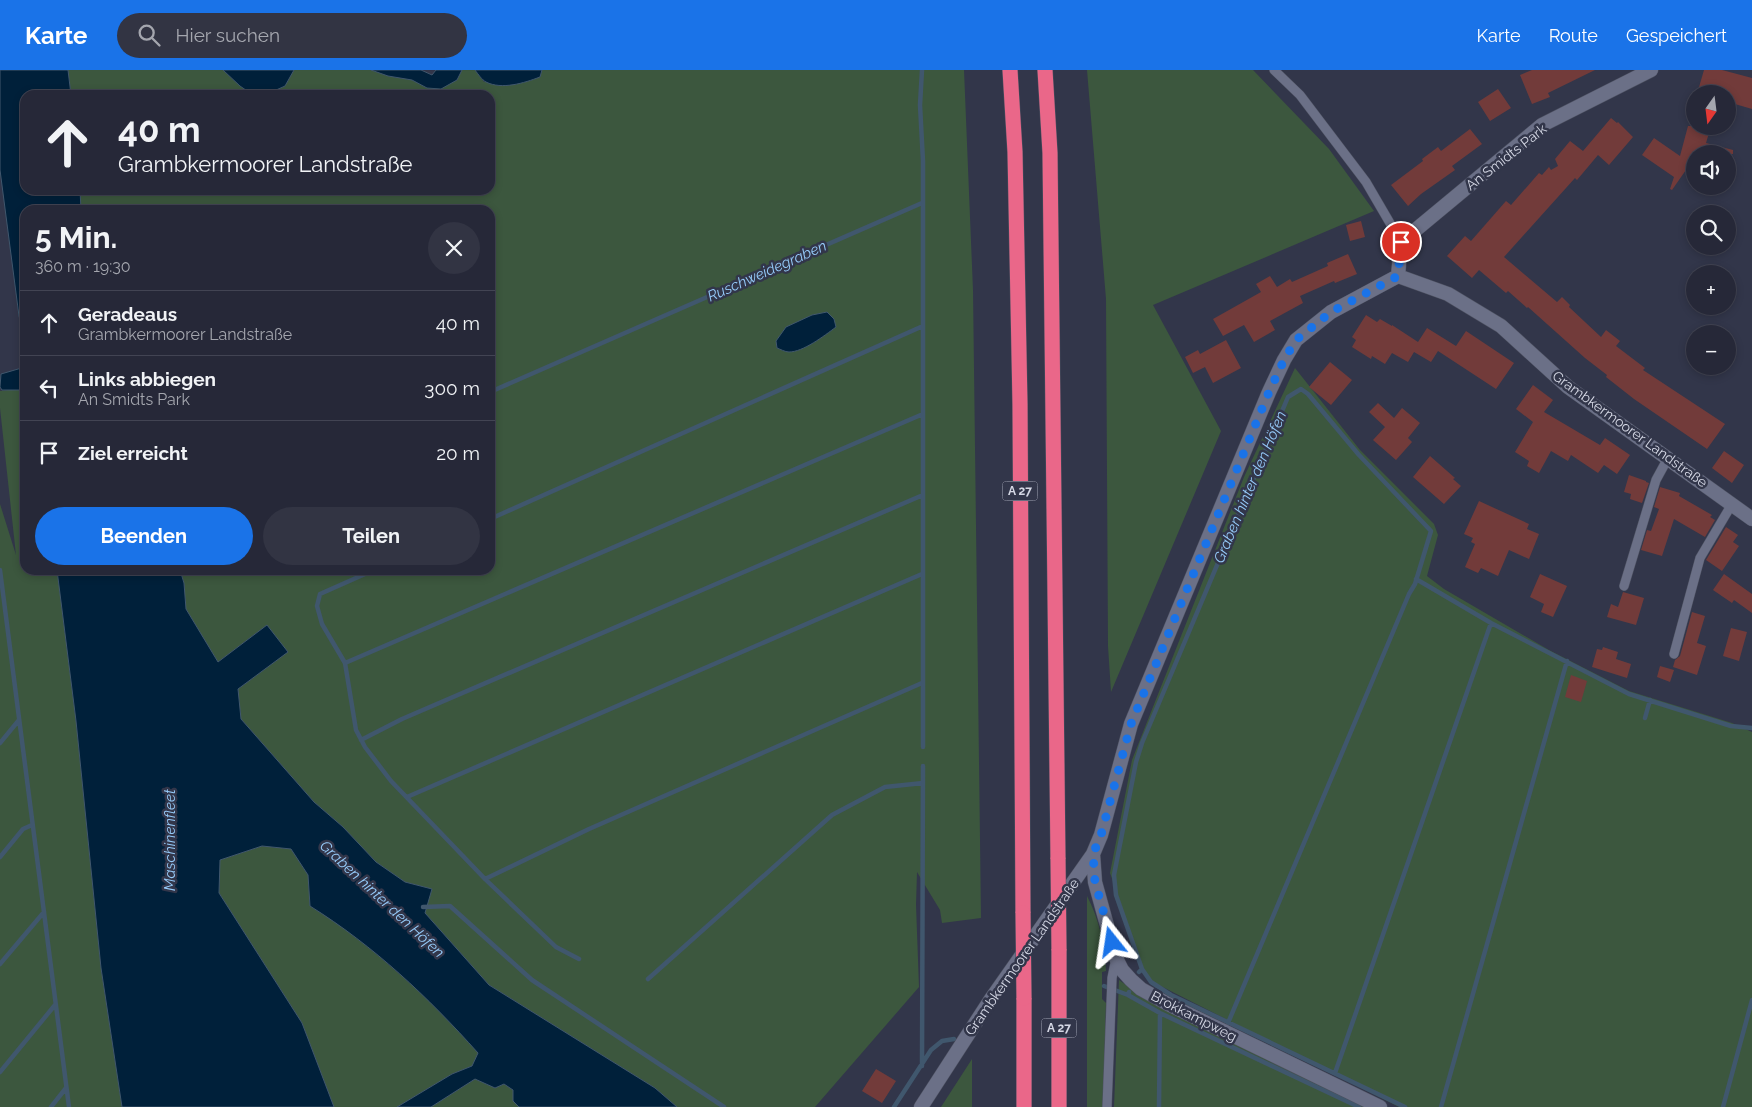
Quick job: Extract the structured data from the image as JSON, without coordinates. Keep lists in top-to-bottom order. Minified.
{"streets":{"highway":["A 27"],"street":["An Smidts Park","Grambkermoorer Landstraße","Brokkampweg"]},"crossings":[["Grambkermoorer Landstraße","Brokkampweg"]],"water":["Ruschweidegraben","Graben hinter den Höfen","Maschinenfleet"],"north":"bottom","page":{"header":"Karte","search":"Hier suchen","nav":["Karte","Route","Gespeichert"],"map_buttons":["+","−"],"turn":["40 m","Grambkermoorer Landstraße"],"heading":["5 Min.","360 m · 19:30"],"list":[{"name":"Geradeaus","note":"Grambkermoorer Landstraße","value":"40 m"},{"name":"Links abbiegen","note":"An Smidts Park","value":"300 m"},{"name":"Ziel erreicht","value":"20 m"}],"buttons":["Beenden","Teilen"]}}
